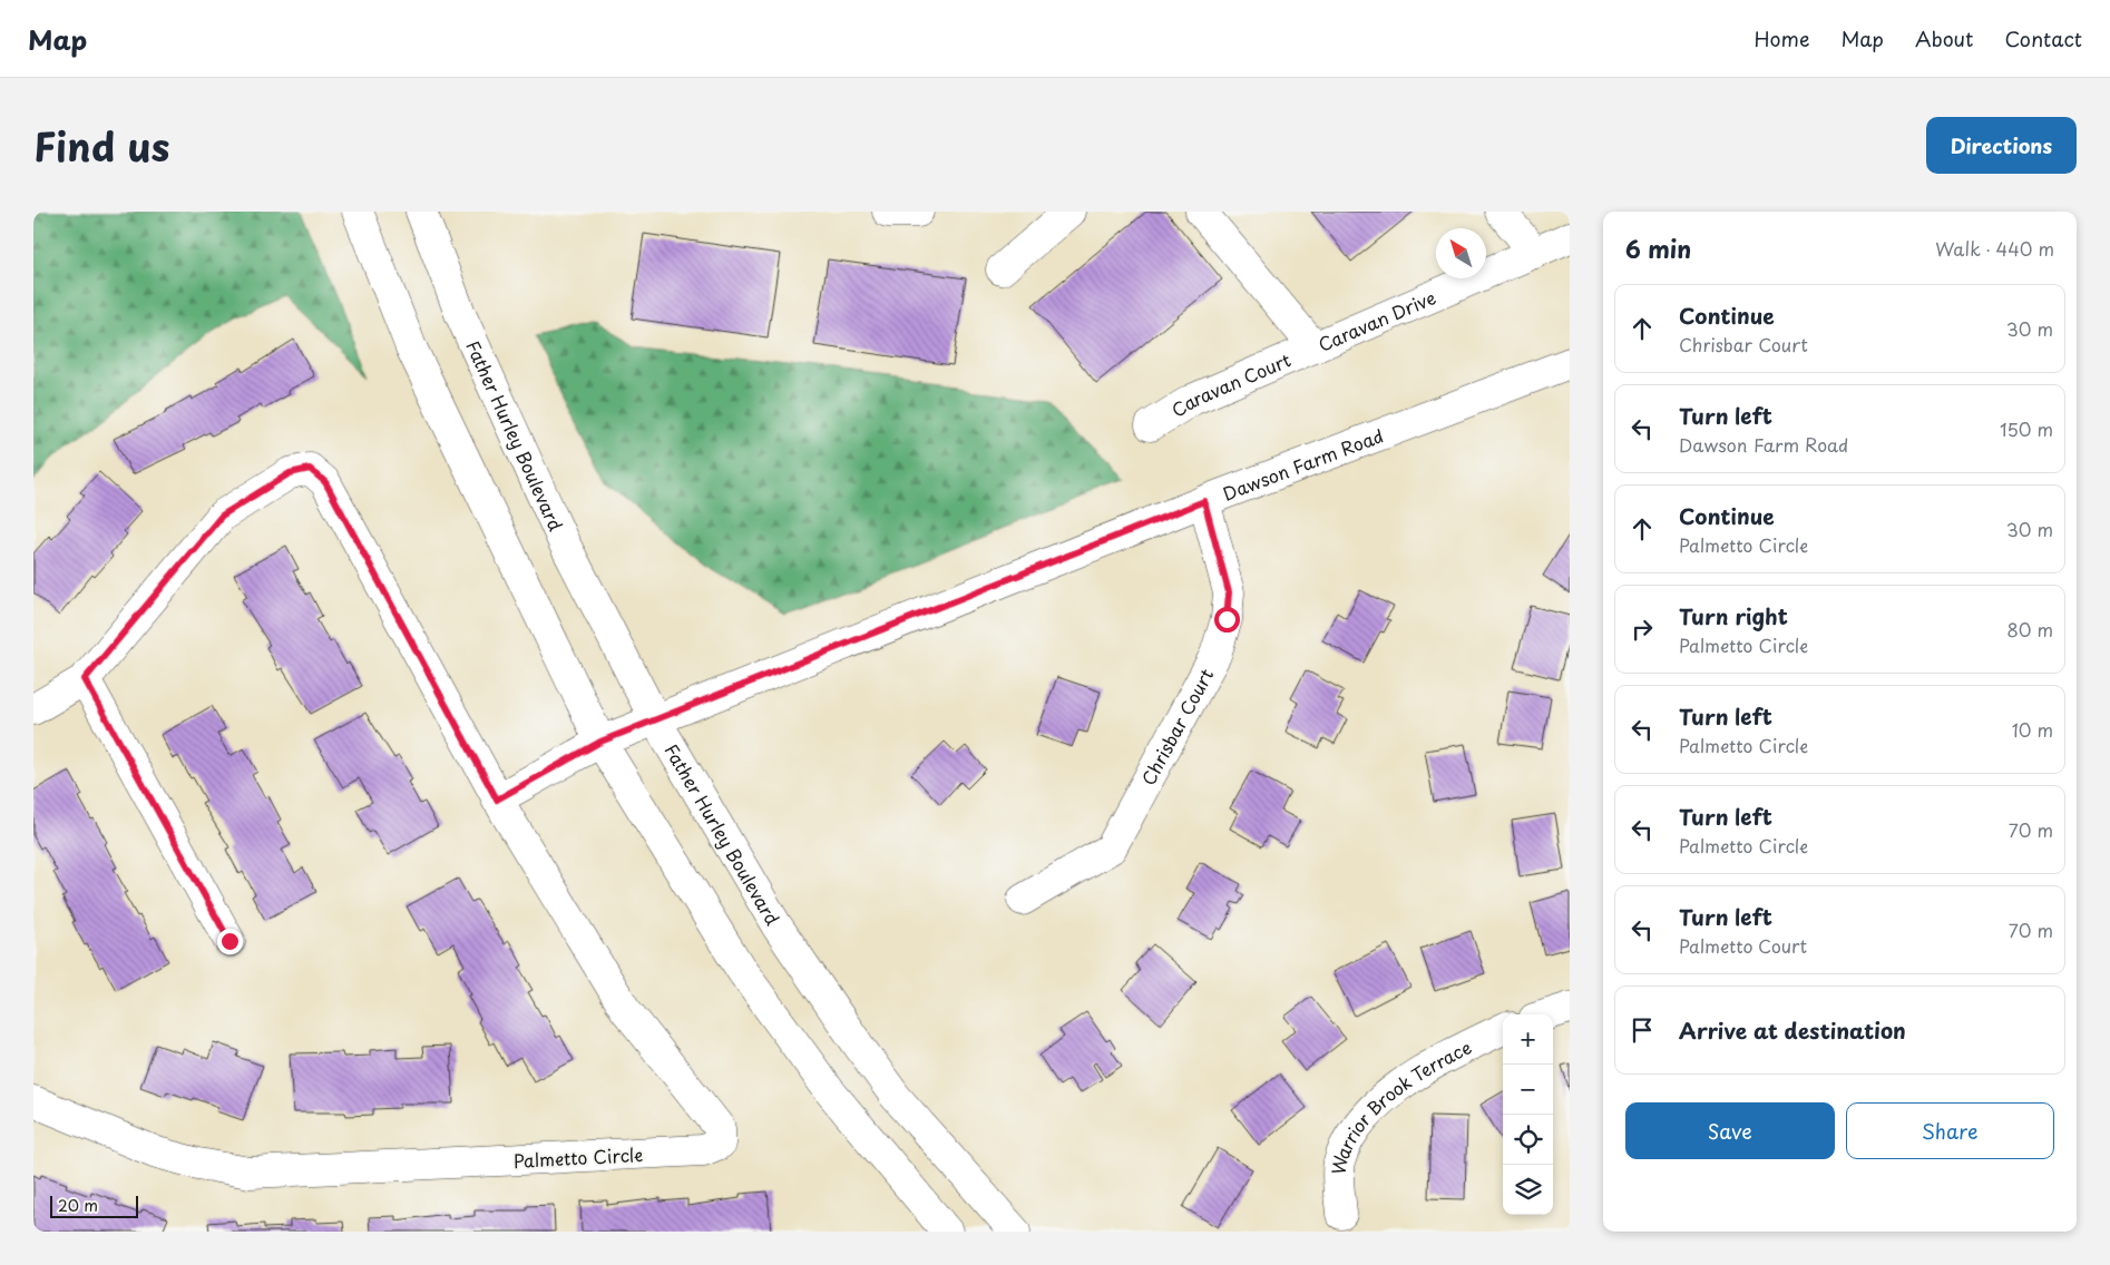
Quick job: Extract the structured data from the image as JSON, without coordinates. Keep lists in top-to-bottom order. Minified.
{"streets":{"street":["Caravan Drive","Caravan Court","Father Hurley Boulevard","Dawson Farm Road","Chrisbar Court","Warrior Brook Terrace","Palmetto Circle"]},"crossings":[["Caravan Drive","Caravan Court"],["Father Hurley Boulevard","Dawson Farm Road"],["Dawson Farm Road","Chrisbar Court"]],"scale_bar":"20 m","north":"top left","page":{"header":"Map","nav":["Home","Map","About","Contact"],"title":"Find us","buttons":["Directions",["Save","Share"]],"heading":["6 min","Walk · 440 m"],"list":[["Continue","Chrisbar Court","30 m"],["Turn left","Dawson Farm Road","150 m"],["Continue","Palmetto Circle","30 m"],["Turn right","Palmetto Circle","80 m"],["Turn left","Palmetto Circle","10 m"],["Turn left","Palmetto Circle","70 m"],["Turn left","Palmetto Court","70 m"],"Arrive at destination"],"map_buttons":["+","−"],"scale":"20 m"}}
